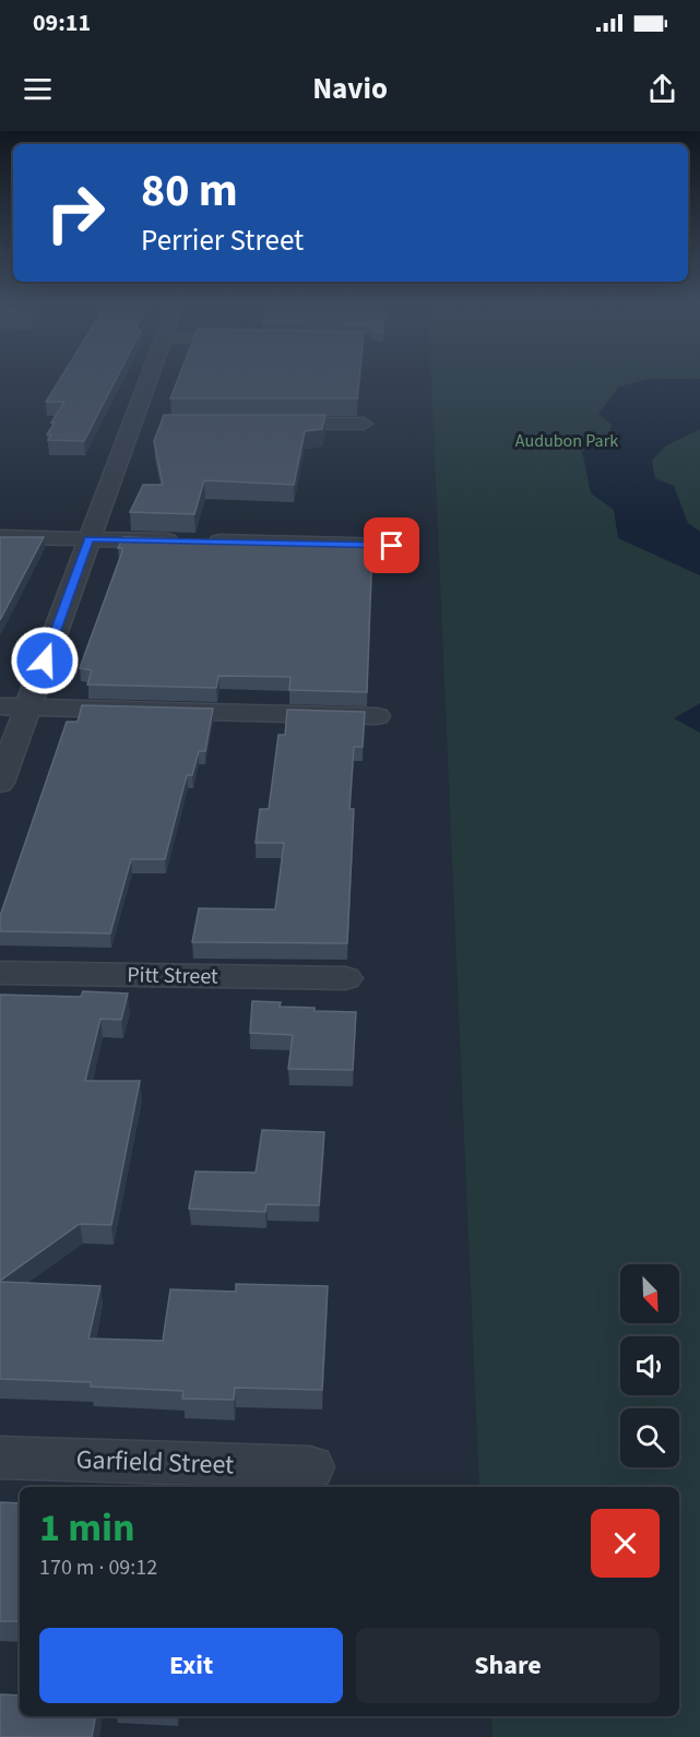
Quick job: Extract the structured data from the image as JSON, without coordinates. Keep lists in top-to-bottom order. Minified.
{"streets":{"street":["Pitt Street","Garfield Street"]},"parks":["Audubon Park"],"north":"bottom right","page":{"status":"09:11","header":"Navio","turn":["80 m","Perrier Street"],"heading":["1 min","170 m · 09:12"],"buttons":["Exit","Share"]}}
